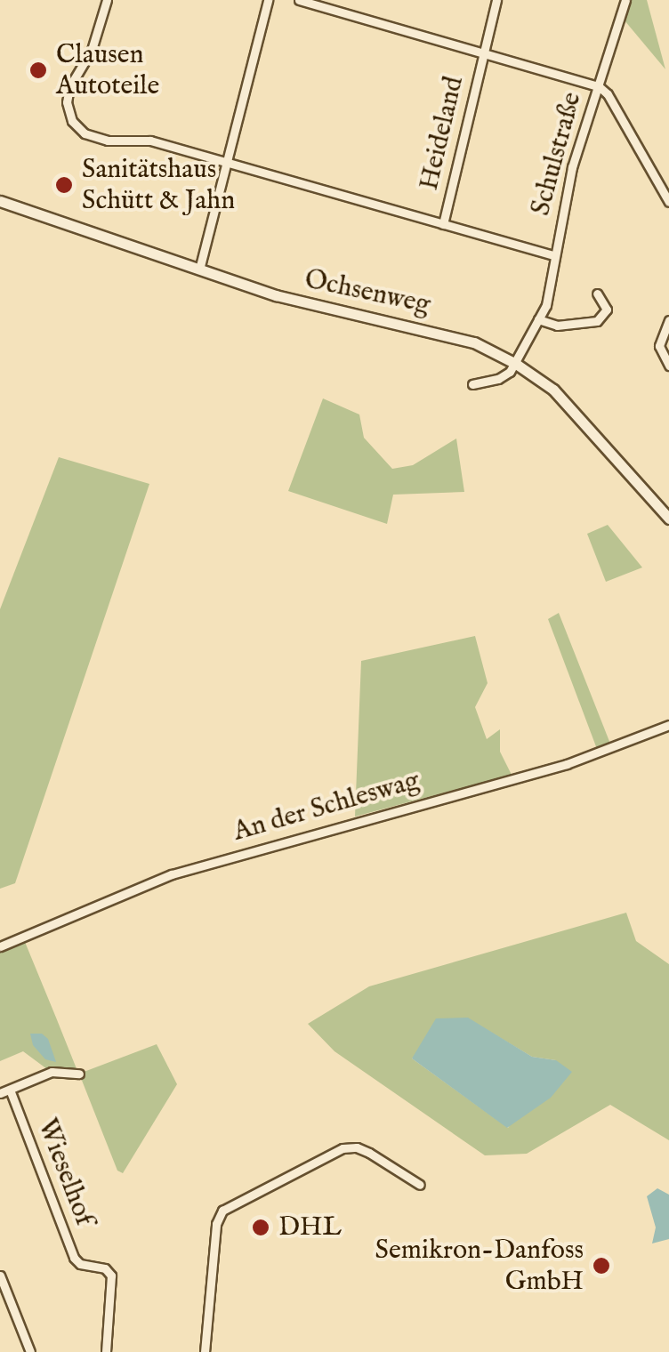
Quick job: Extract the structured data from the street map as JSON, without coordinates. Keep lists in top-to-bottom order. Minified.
{"streets":{"main road":["Ochsenweg"],"street":["Heideland","Schulstraße","An der Schleswag","Wieselhof"]},"crossings":[["Heideland","Schulstraße"],["Schulstraße","Ochsenweg"]],"places":["Clausen Autoteile","Sanitätshaus Schütt & Jahn","DHL","Semikron-Danfoss GmbH"]}
